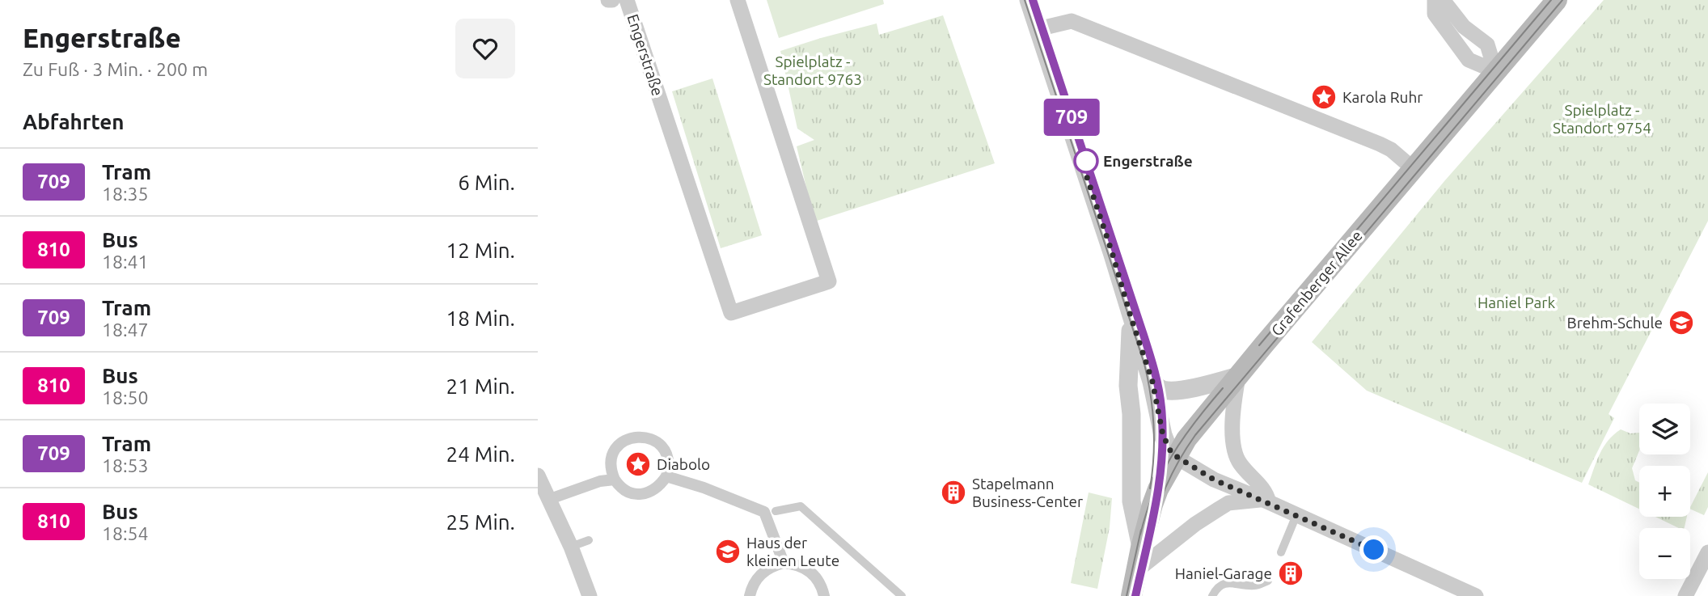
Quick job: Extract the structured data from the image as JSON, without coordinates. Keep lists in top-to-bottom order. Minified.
{"streets":{"main road":["Grafenberger Allee"],"street":["Engerstraße"]},"parks":["Spielplatz - Standort 9763","Spielplatz - Standort 9754","Haniel Park"],"places":{"place":["Karola Ruhr","Diabolo"],"other":["Engerstraße"],"school or university":["Brehm-Schule","Haus der kleinen Leute"],"building":["Stapelmann Business-Center","Haniel-Garage"]},"lines":["tram line 709"],"page":{"heading":[["Engerstraße","Zu Fuß · 3 Min. · 200 m"],"Abfahrten"],"on_map":"709","list":[{"mark":"709","name":"Tram","note":"18:35","value":"6 Min."},{"mark":"810","name":"Bus","note":"18:41","value":"12 Min."},{"mark":"709","name":"Tram","note":"18:47","value":"18 Min."},{"mark":"810","name":"Bus","note":"18:50","value":"21 Min."},{"mark":"709","name":"Tram","note":"18:53","value":"24 Min."},{"mark":"810","name":"Bus","note":"18:54","value":"25 Min."}],"map_buttons":["+","−"]}}
